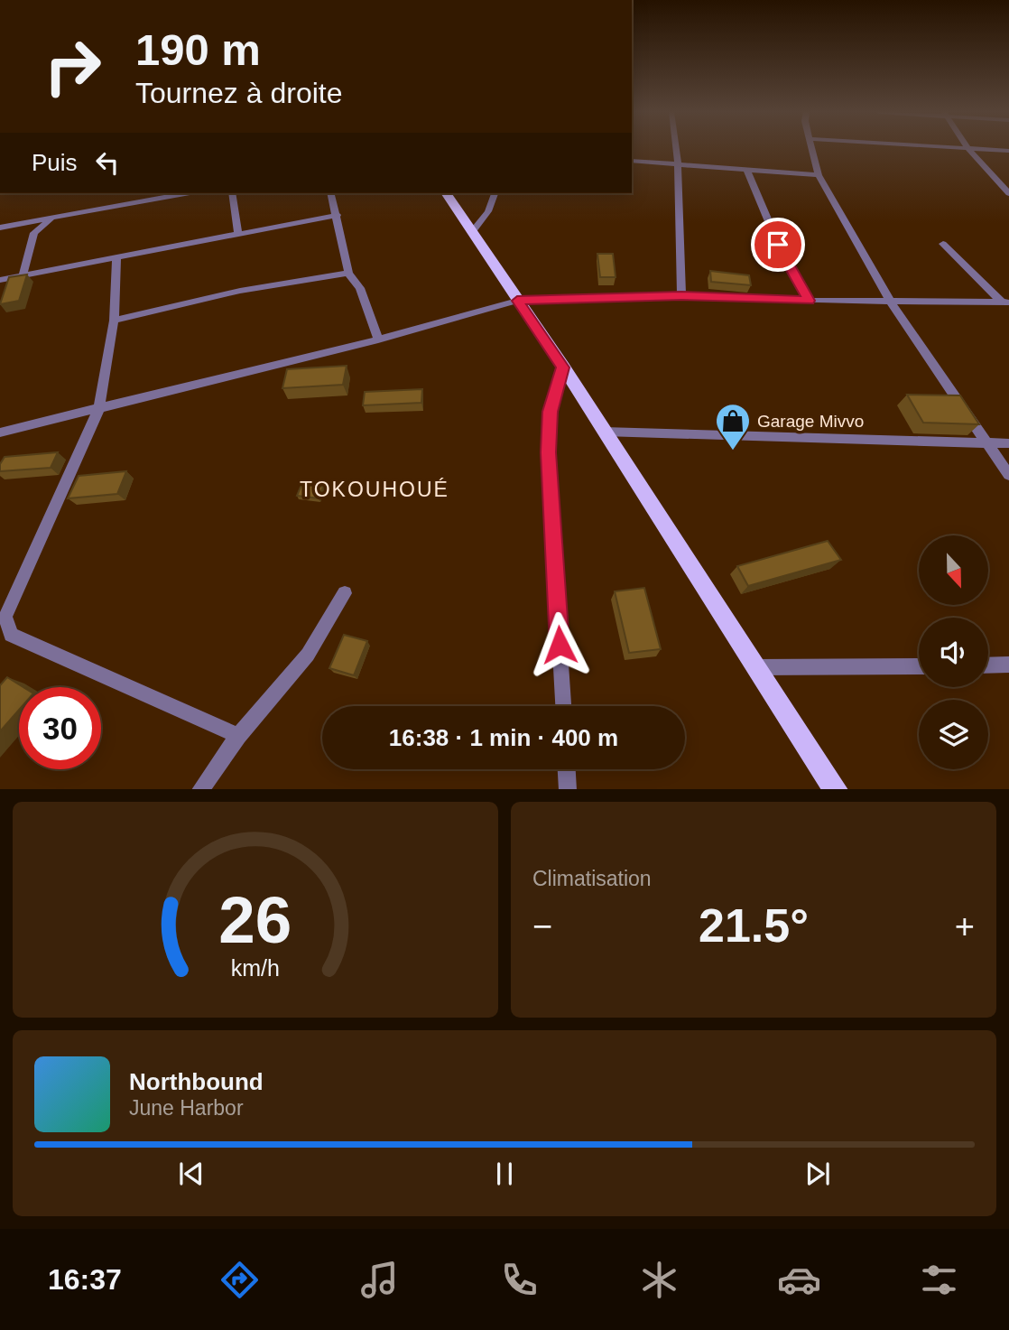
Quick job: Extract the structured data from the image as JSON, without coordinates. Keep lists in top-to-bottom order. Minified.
{"districts":["TOKOUHOUÉ"],"places":{"shop":["Garage Mivvo"]},"north":"bottom","page":{"turn":["190 m","Tournez à droite"],"then":"Puis","limit":"30","trip":"16:38 · 1 min · 400 m","tile":"Climatisation","heat":["−","21.5°","+"],"song":["Northbound","June Harbor"],"tabs":"16:37","gauge":["26","km/h"]}}
